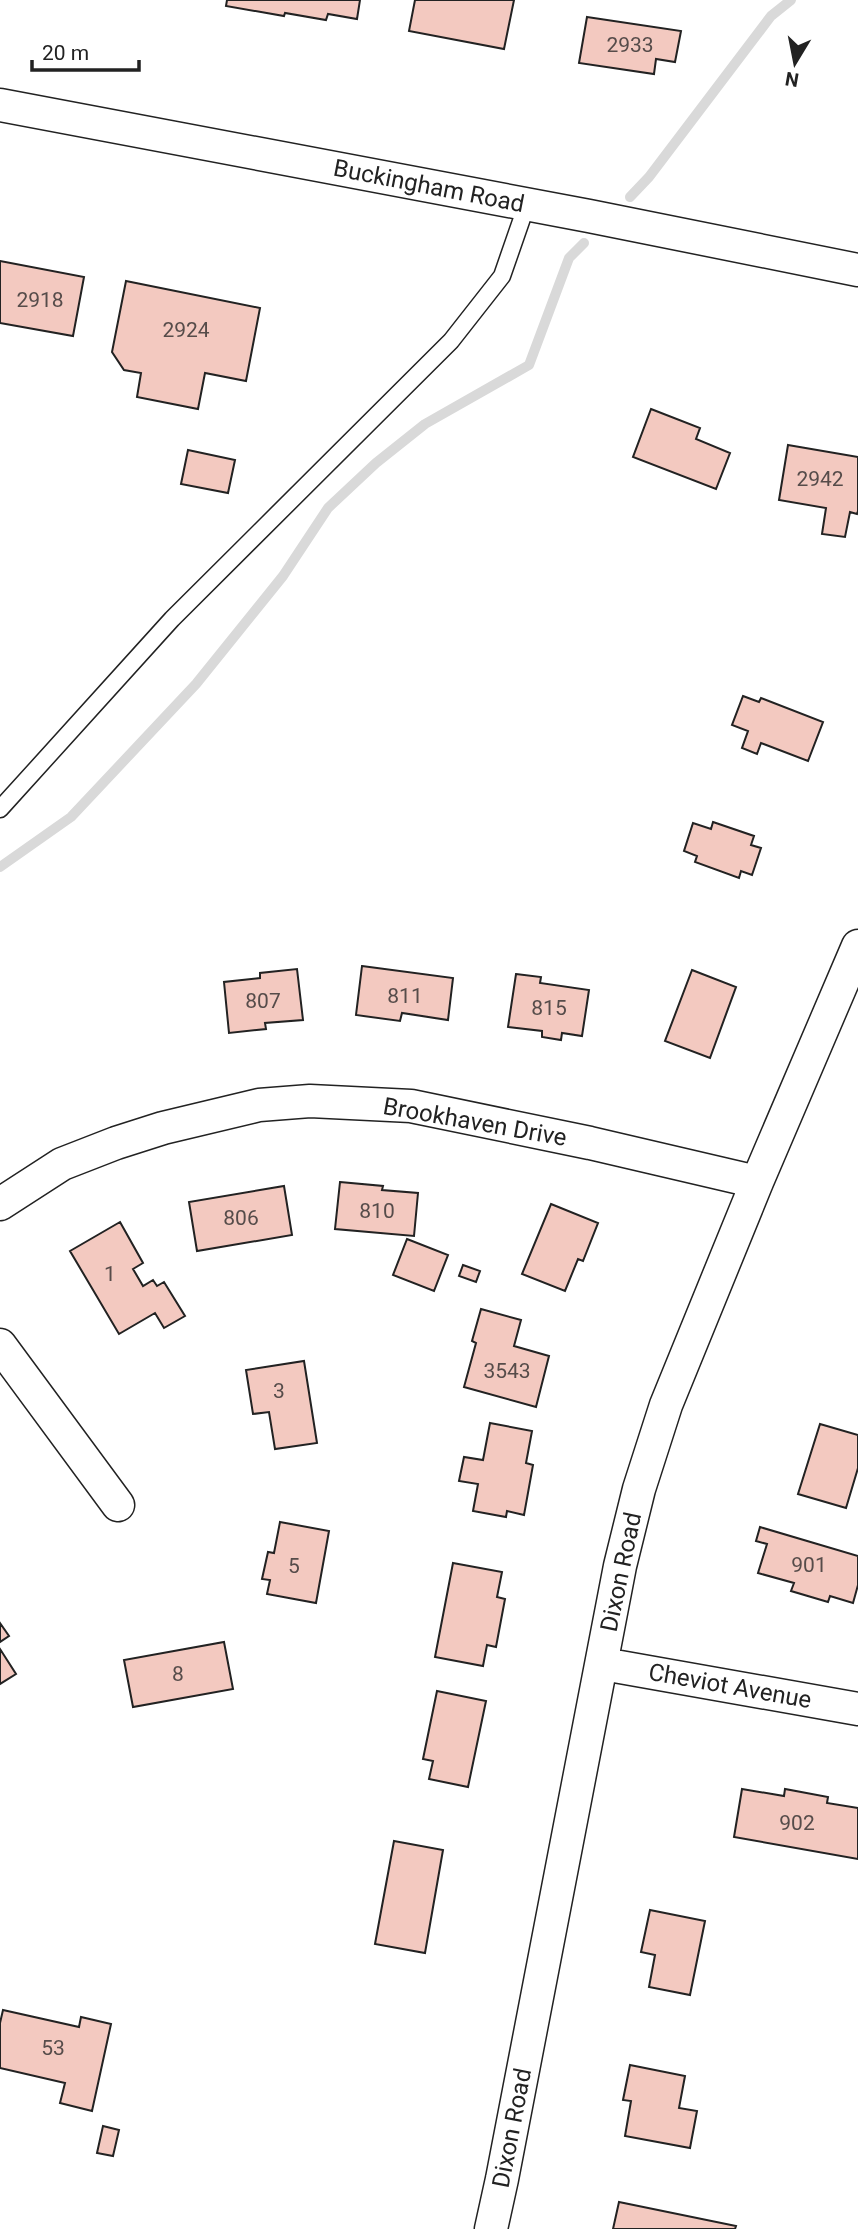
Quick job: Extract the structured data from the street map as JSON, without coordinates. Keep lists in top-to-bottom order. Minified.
{"streets":{"street":["Buckingham Road","Brookhaven Drive","Dixon Road","Cheviot Avenue"]},"crossings":[["Brookhaven Drive","Dixon Road"],["Dixon Road","Cheviot Avenue"]],"house_numbers":["2933","2918","2924","2942","811","807","815","810","806","1","3543","3","901","5","8","902","53"],"scale_bar":"20 m","north":"bottom"}
